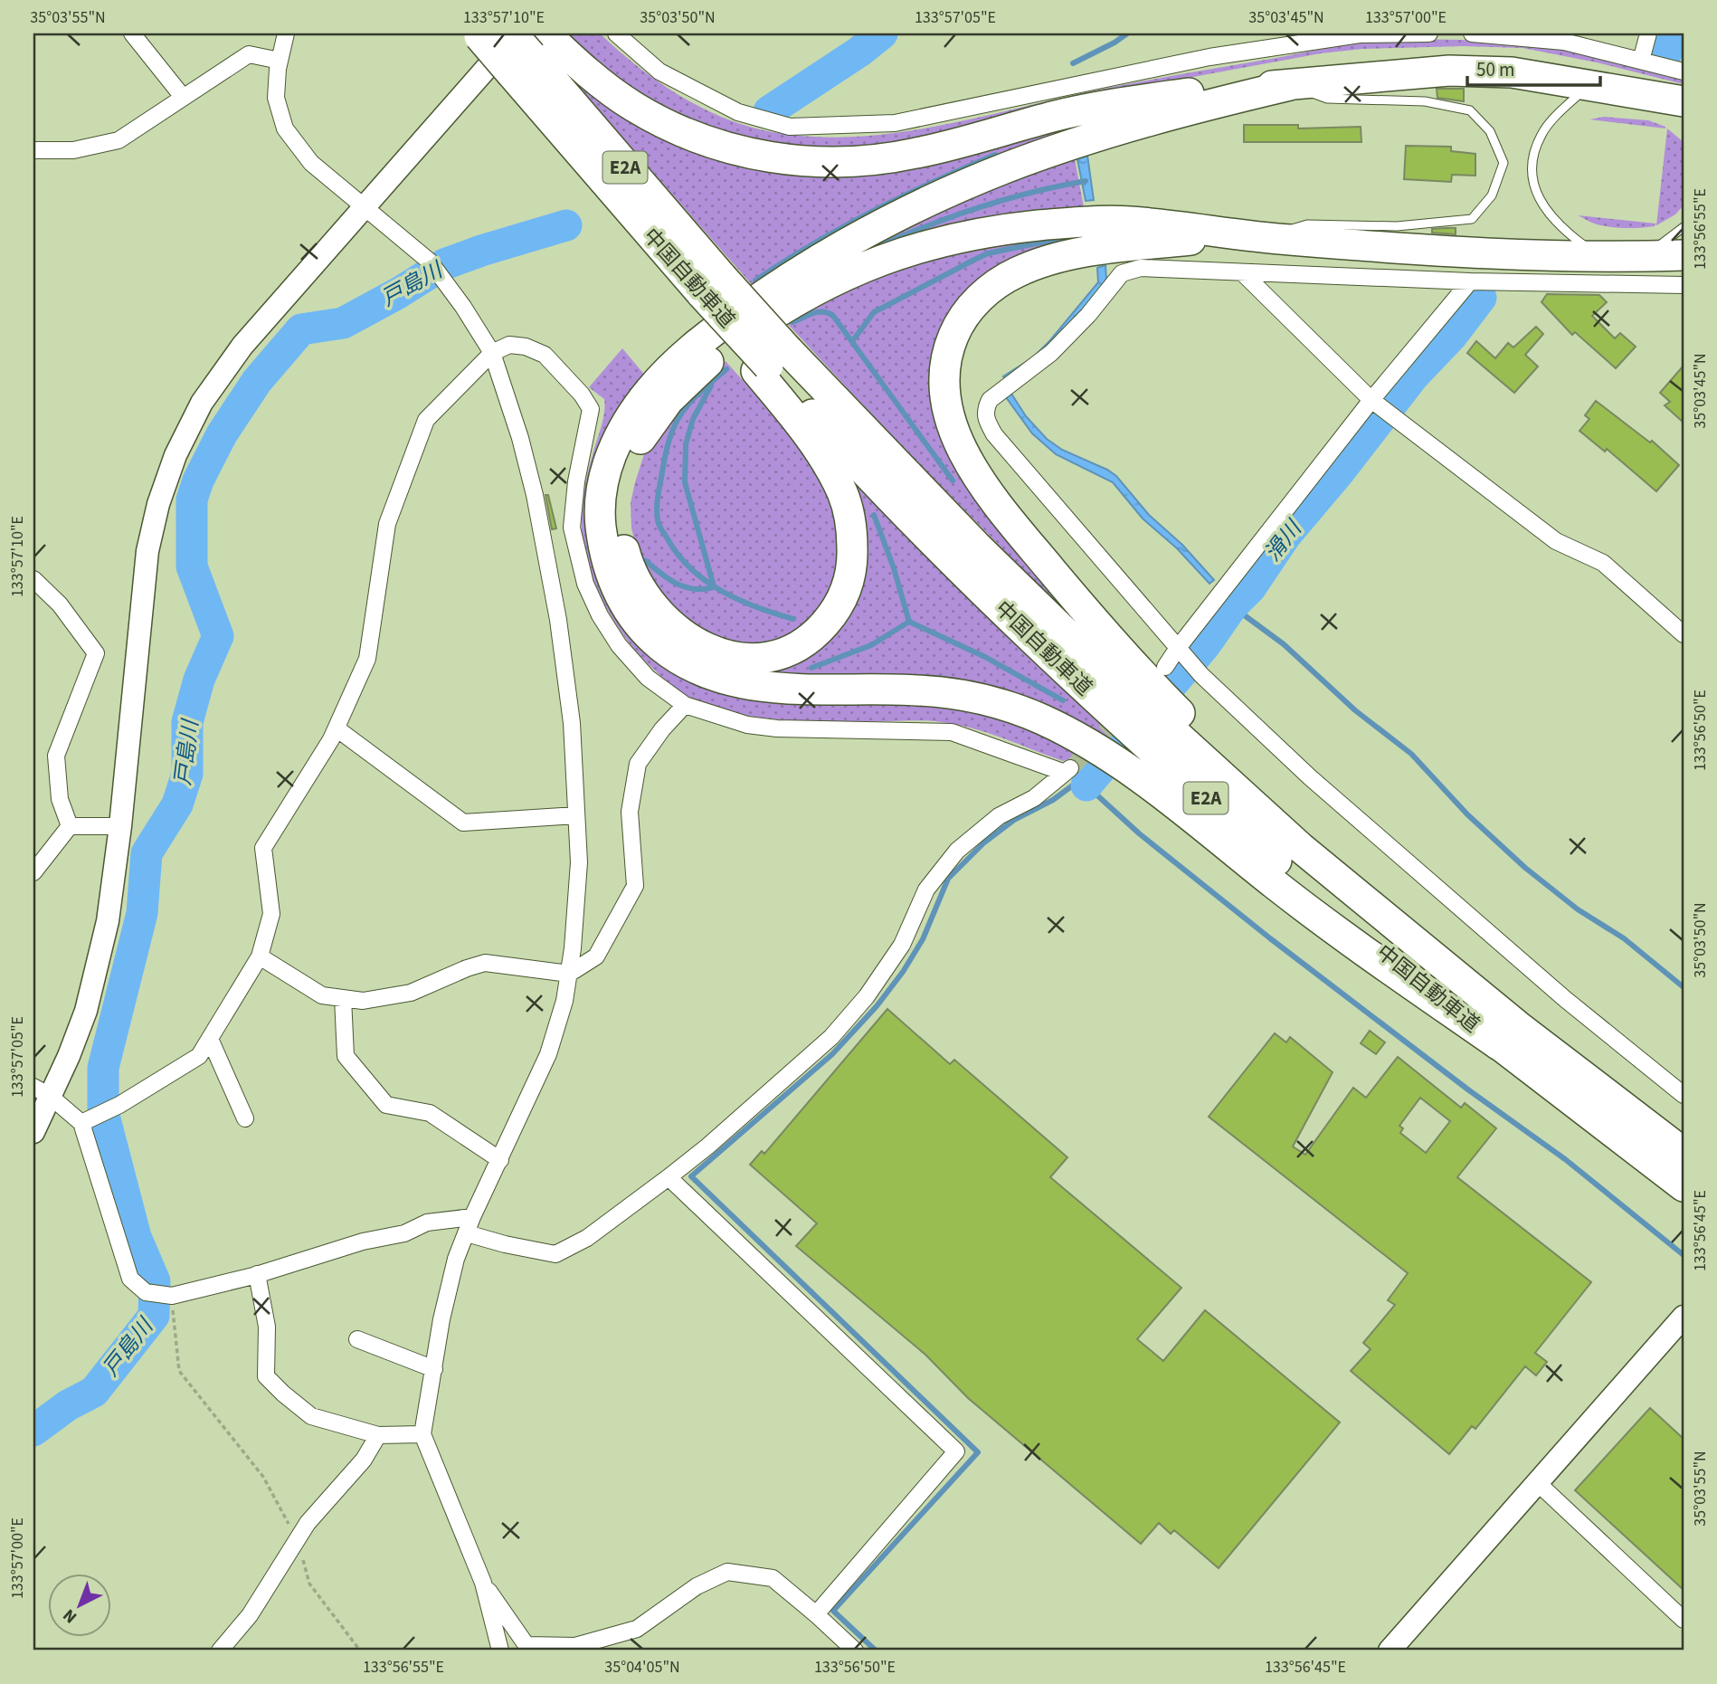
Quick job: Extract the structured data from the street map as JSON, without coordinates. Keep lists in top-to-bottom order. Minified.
{"streets":{"highway":["E2A","中国自動車道"]},"water":["戸島川","滑川"],"scale_bar":"50 m","north":"bottom left","coordinates":["35°03'55\"N","133°57'10\"E","35°03'50\"N","133°57'05\"E","35°03'45\"N","133°57'00\"E","133°56'55\"E","133°56'50\"E","133°56'45\"E","35°04'05\"N"]}
